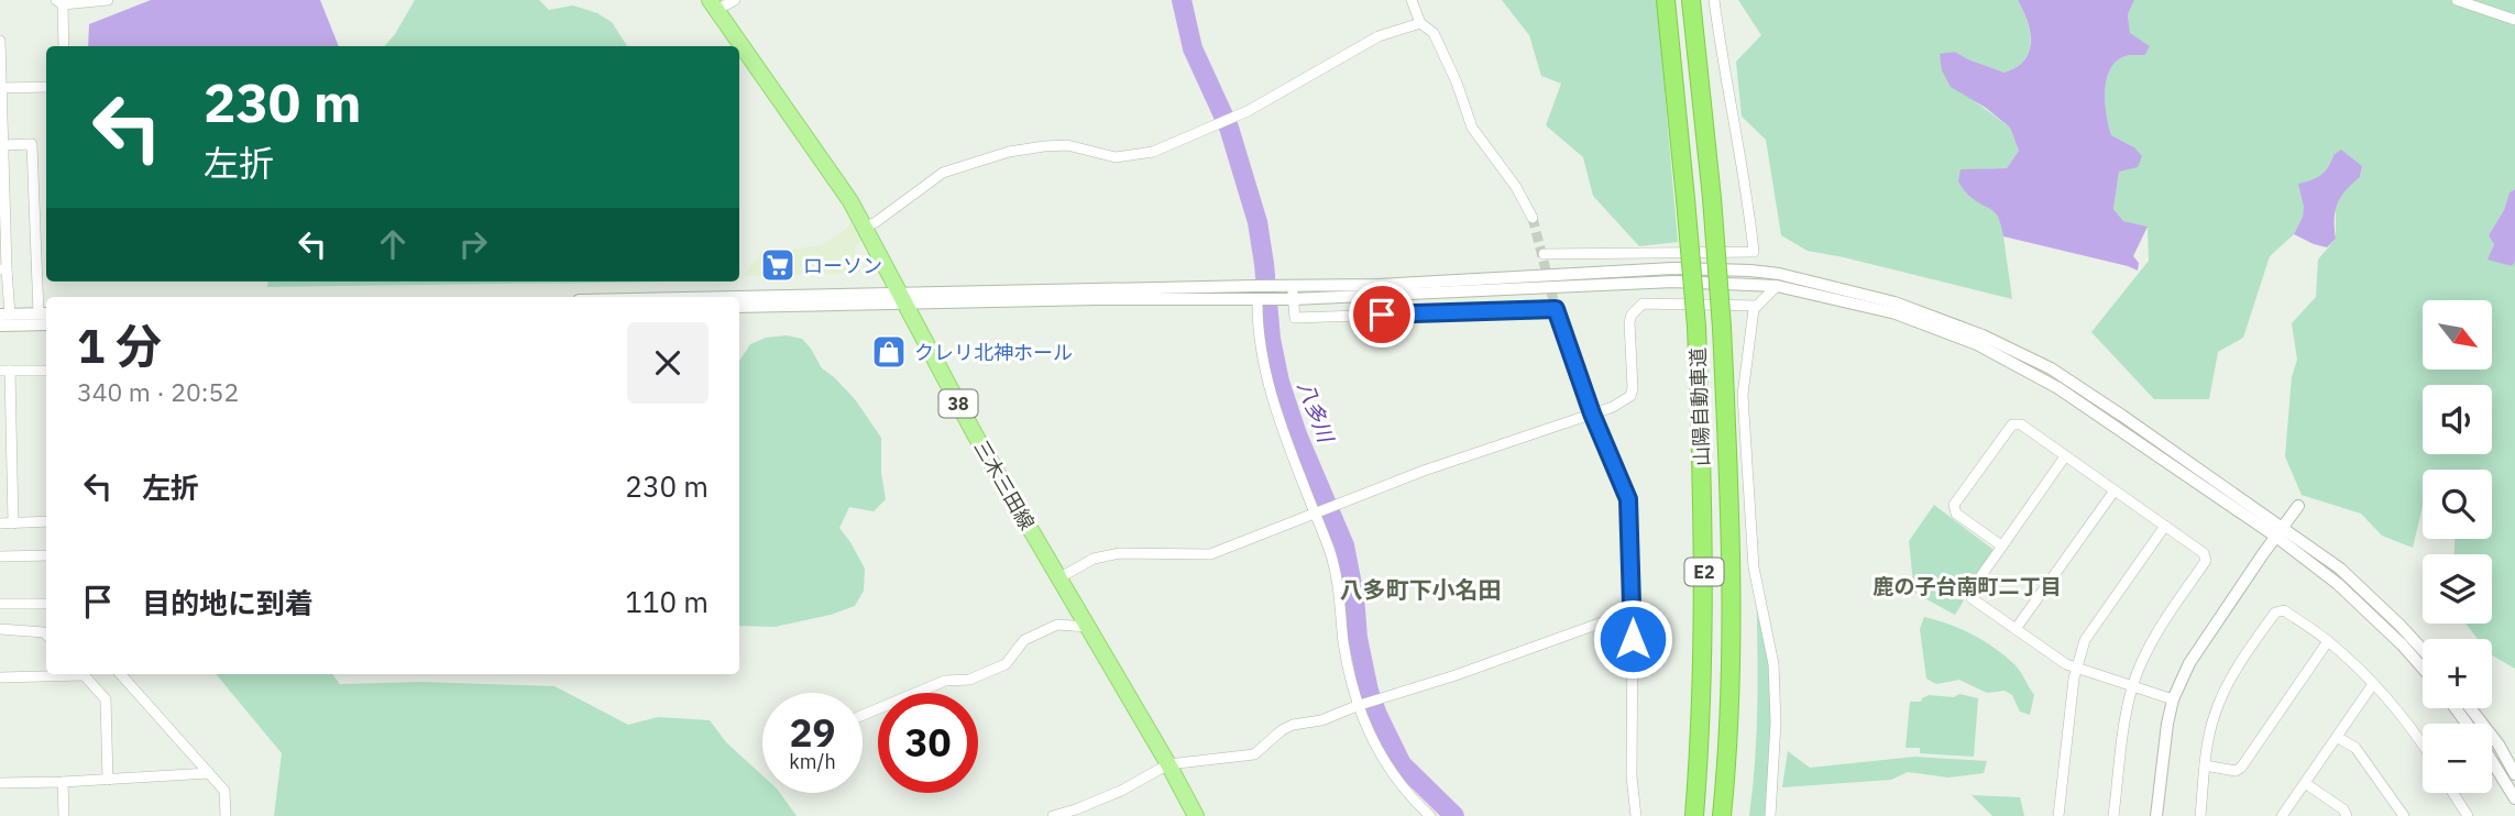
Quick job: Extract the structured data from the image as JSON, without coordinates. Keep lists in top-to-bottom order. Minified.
{"streets":{"highway":["山陽自動車道","E2"],"main road":["38","三木三田線"]},"districts":["鹿の子台南町二丁目","八多町下小名田"],"water":["八多川"],"places":{"supermarket":["ローソン"],"shop":["クレリ北神ホール"]},"north":"bottom right","page":{"turn":["230 m","左折"],"heading":["1 分","340 m · 20:52"],"map_buttons":["+","−"],"list":[{"name":"左折","value":"230 m"},{"name":"目的地に到着","value":"110 m"}],"speed":"29 km/h","limit":"30"}}
